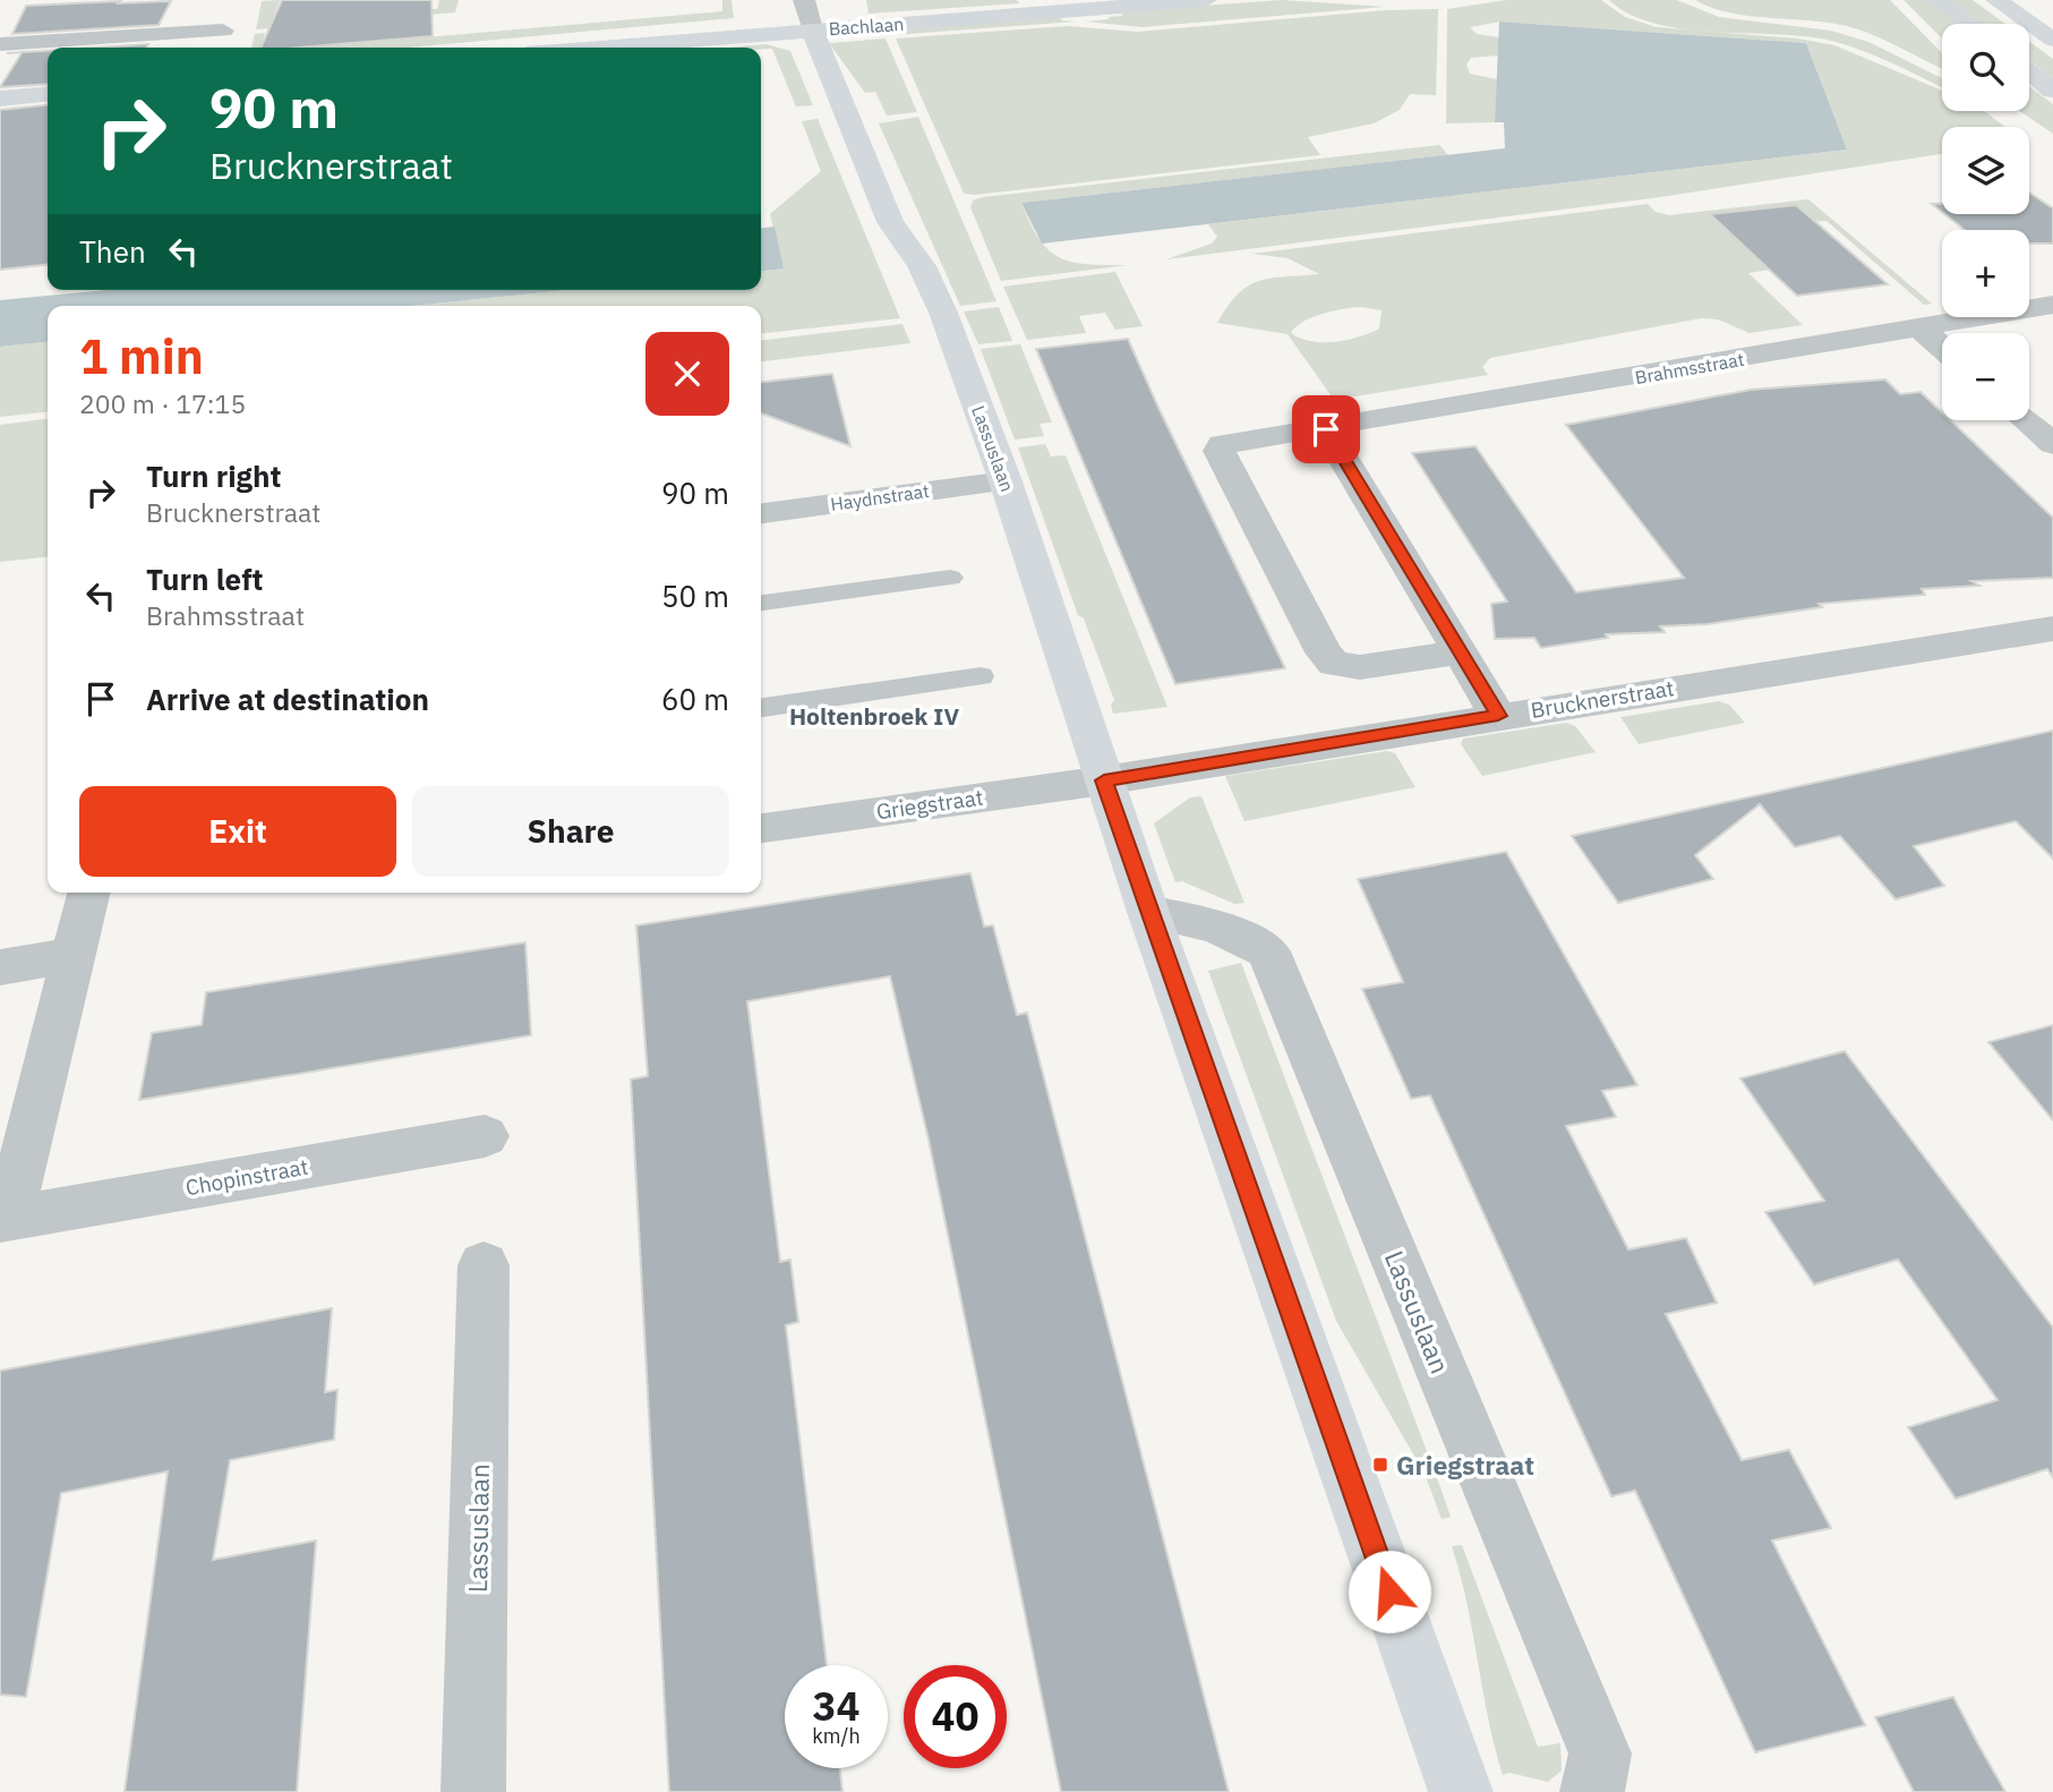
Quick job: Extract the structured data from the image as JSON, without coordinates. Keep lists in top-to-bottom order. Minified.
{"streets":{"street":["Bachlaan","Brahmsstraat","Lassuslaan","Haydnstraat","Brucknerstraat","Griegstraat","Chopinstraat"]},"crossings":[["Bachlaan","Lassuslaan"],["Lassuslaan","Haydnstraat"],["Lassuslaan","Brucknerstraat"],["Lassuslaan","Griegstraat"],["Brucknerstraat","Griegstraat"]],"districts":["Holtenbroek IV"],"places":{"transit":["Griegstraat"]},"page":{"map_buttons":["+","−"],"turn":["90 m","Brucknerstraat"],"then":"Then","heading":["1 min","200 m · 17:15"],"list":[{"name":"Turn right","note":"Brucknerstraat","value":"90 m"},{"name":"Turn left","note":"Brahmsstraat","value":"50 m"},{"name":"Arrive at destination","value":"60 m"}],"buttons":["Exit","Share"],"speed":"34 km/h","limit":"40"}}
